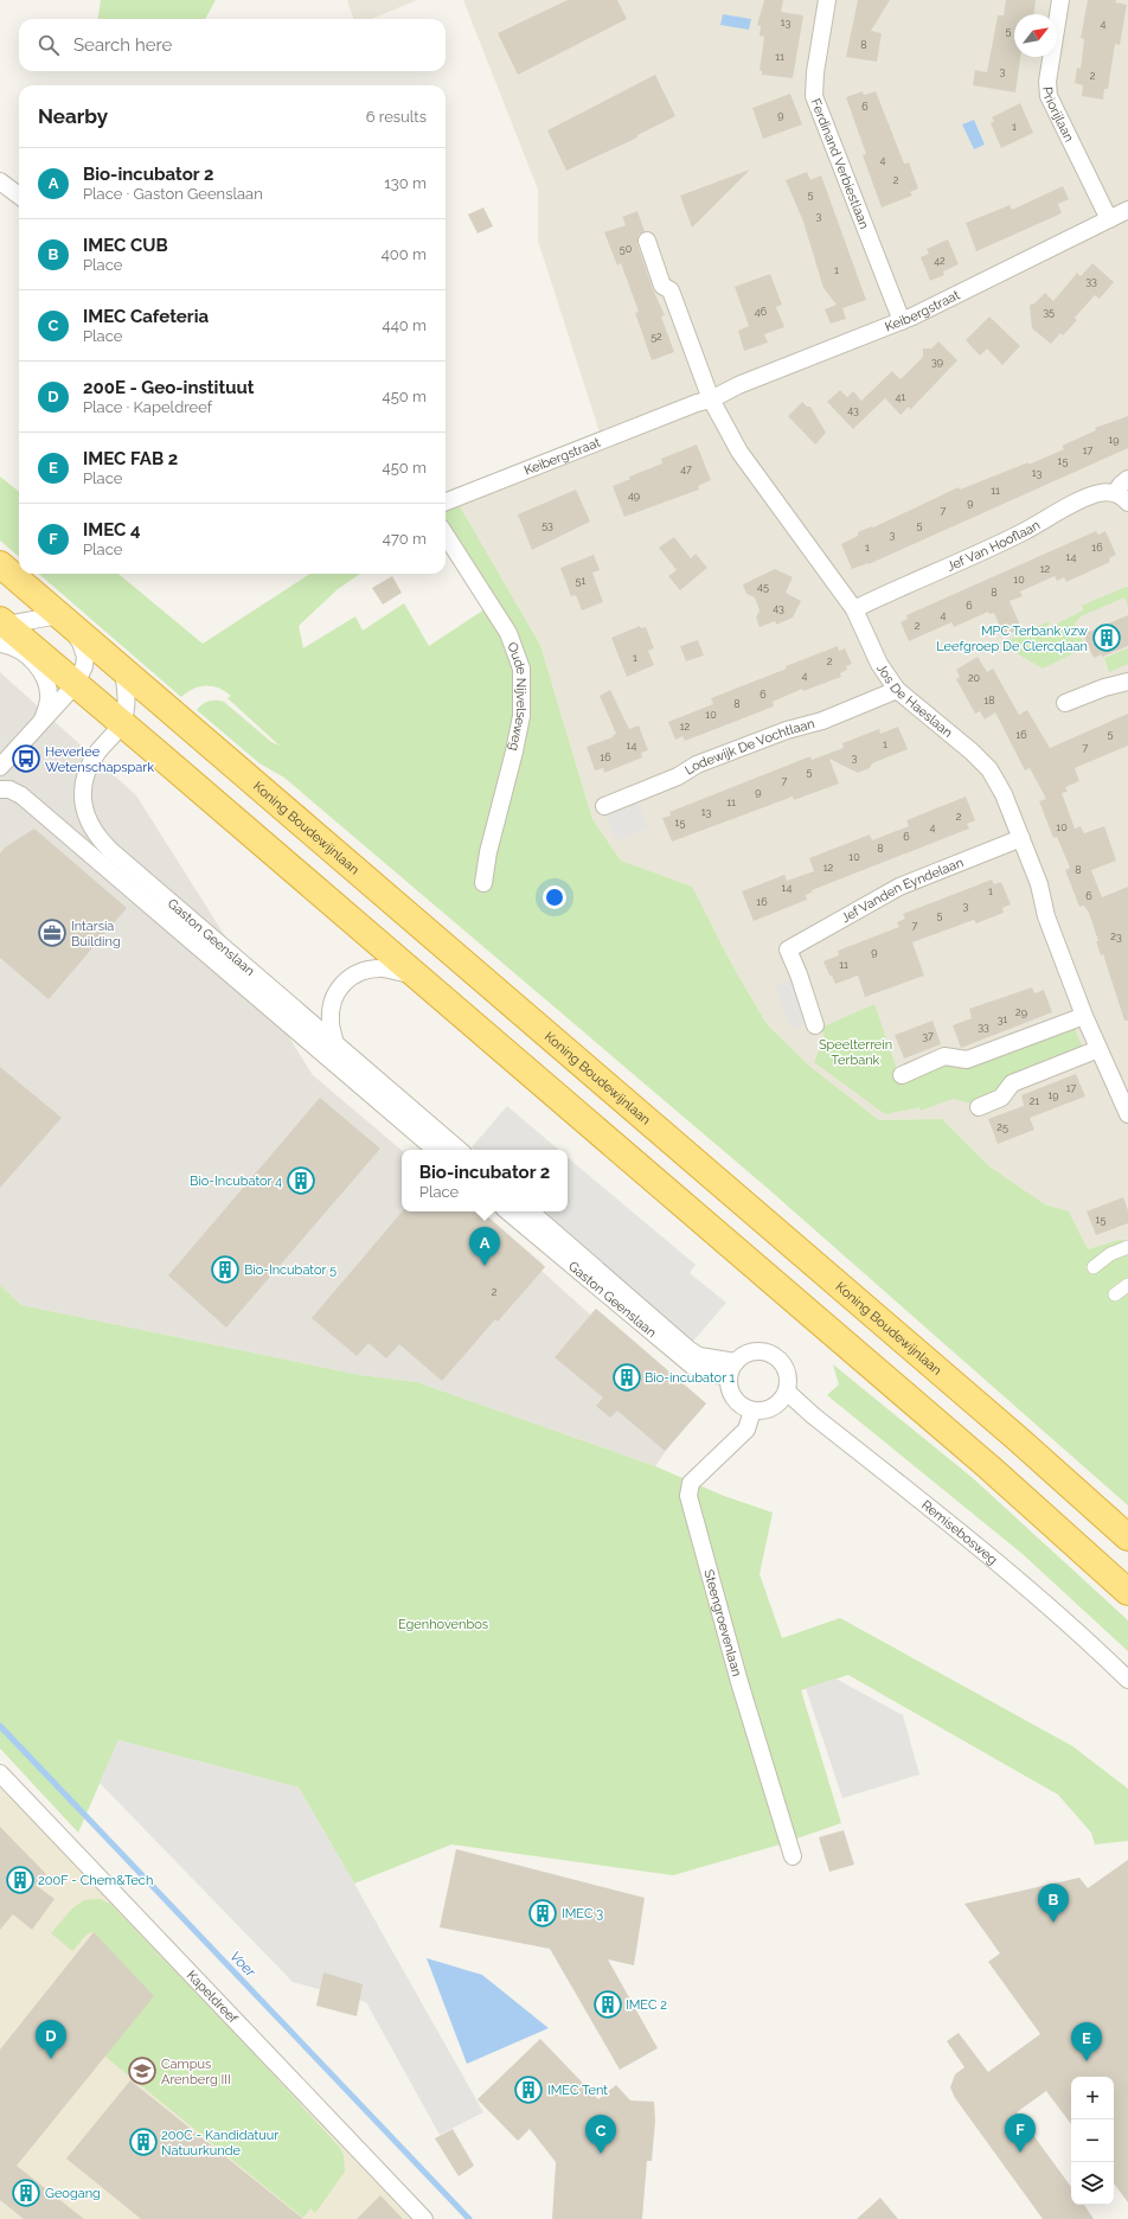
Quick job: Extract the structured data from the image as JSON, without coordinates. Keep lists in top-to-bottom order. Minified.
{"streets":{"highway":["Koning Boudewijnlaan"],"street":["Priorijlaan","Ferdinand Verbiestlaan","Keibergstraat","Jef Van Hooflaan","Oude Nijvelseweg","Jos De Haeslaan","Lodewijk De Vochtlaan","Jef Vanden Eyndelaan","Gaston Geenslaan","Remisebosweg","Steengroevenlaan","Kapeldreef"]},"crossings":[["Priorijlaan","Keibergstraat"],["Ferdinand Verbiestlaan","Keibergstraat"],["Keibergstraat","Jos De Haeslaan"],["Jef Van Hooflaan","Jos De Haeslaan"],["Jos De Haeslaan","Lodewijk De Vochtlaan"],["Jos De Haeslaan","Jef Vanden Eyndelaan"],["Gaston Geenslaan","Remisebosweg"],["Gaston Geenslaan","Steengroevenlaan"],["Remisebosweg","Steengroevenlaan"]],"water":["Voer"],"parks":["Speelterrein Terbank","Egenhovenbos"],"places":{"building":["MPC Terbank vzw Leefgroep De Clercqlaan","Bio-Incubator 4","Bio-Incubator 5","Bio-incubator 1","200F - Chem&Tech","IMEC 3","IMEC 2","IMEC Tent","200C - Kandidatuur Natuurkunde","Geogang"],"bus stop":["Heverlee Wetenschapspark"],"office":["Intarsia Building"],"school or university":["Campus Arenberg III"]},"house_numbers":["13","4","5","8","11","3","2","6","9","1","4","2","5","3","50","42","1","33","46","35","52","39","41","43","19","17","15","47","13","11","49","9","7","53","5","3","1","16","14","12","10","51","45","8","6","43","4","2","1","2","4","20","6","18","8","10","12","5","16","1","14","7","16","3","5","7","9","11","13","2","15","4","10","6","8","10","12","8","14","1","6","16","3","5","7","23","9","11","29","31","33","37","17","19","21","25","15","2"],"north":"top right","page":{"search":"Search here","heading":["Nearby","6 results"],"list":[{"mark":"A","name":"Bio-incubator 2","note":"Place · Gaston Geenslaan","value":"130 m"},{"mark":"B","name":"IMEC CUB","note":"Place","value":"400 m"},{"mark":"C","name":"IMEC Cafeteria","note":"Place","value":"440 m"},{"mark":"D","name":"200E - Geo-instituut","note":"Place · Kapeldreef","value":"450 m"},{"mark":"E","name":"IMEC FAB 2","note":"Place","value":"450 m"},{"mark":"F","name":"IMEC 4","note":"Place","value":"470 m"}],"popup":["Bio-incubator 2","Place"],"pins":["A","B","D","E","F","C"],"map_buttons":["+","−"]}}
